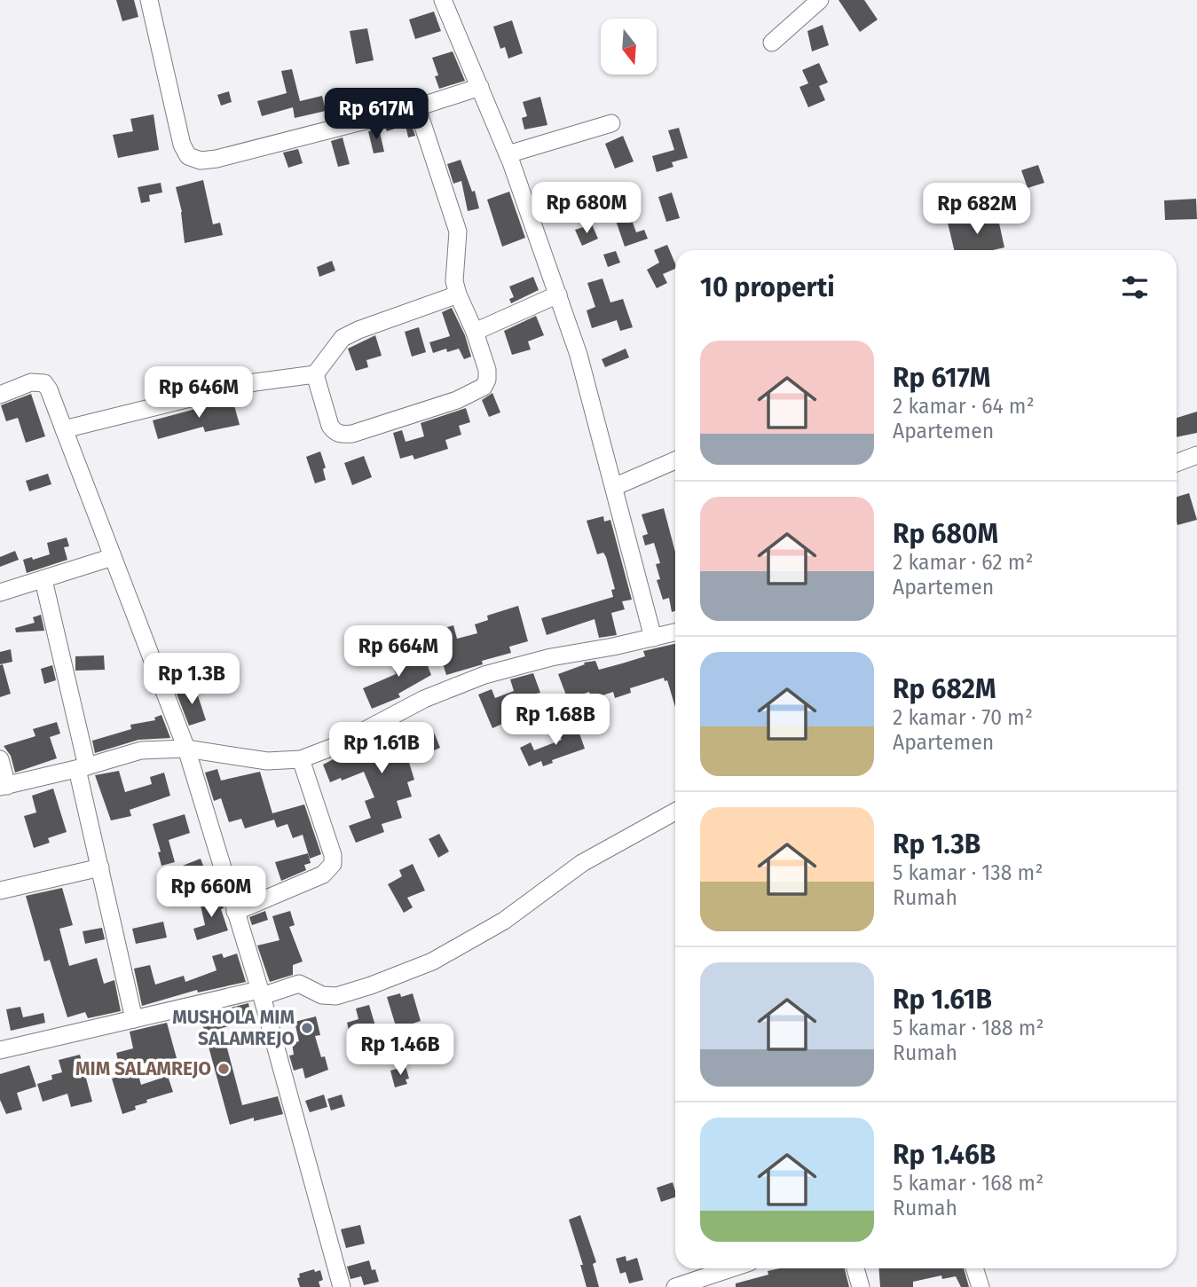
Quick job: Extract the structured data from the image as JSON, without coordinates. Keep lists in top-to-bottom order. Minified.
{"places":["MUSHOLA MIM SALAMREJO","MIM SALAMREJO"],"north":"bottom","page":{"price":["Rp 617M","Rp 680M","Rp 682M","Rp 646M","Rp 664M","Rp 1.3B","Rp 1.68B","Rp 1.61B","Rp 660M","Rp 1.46B"],"heading":"10 properti","list":[{"name":"Rp 617M","note":"2 kamar · 64 m² · Apartemen"},{"name":"Rp 680M","note":"2 kamar · 62 m² · Apartemen"},{"name":"Rp 682M","note":"2 kamar · 70 m² · Apartemen"},{"name":"Rp 1.3B","note":"5 kamar · 138 m² · Rumah"},{"name":"Rp 1.61B","note":"5 kamar · 188 m² · Rumah"},{"name":"Rp 1.46B","note":"5 kamar · 168 m² · Rumah"}]}}
